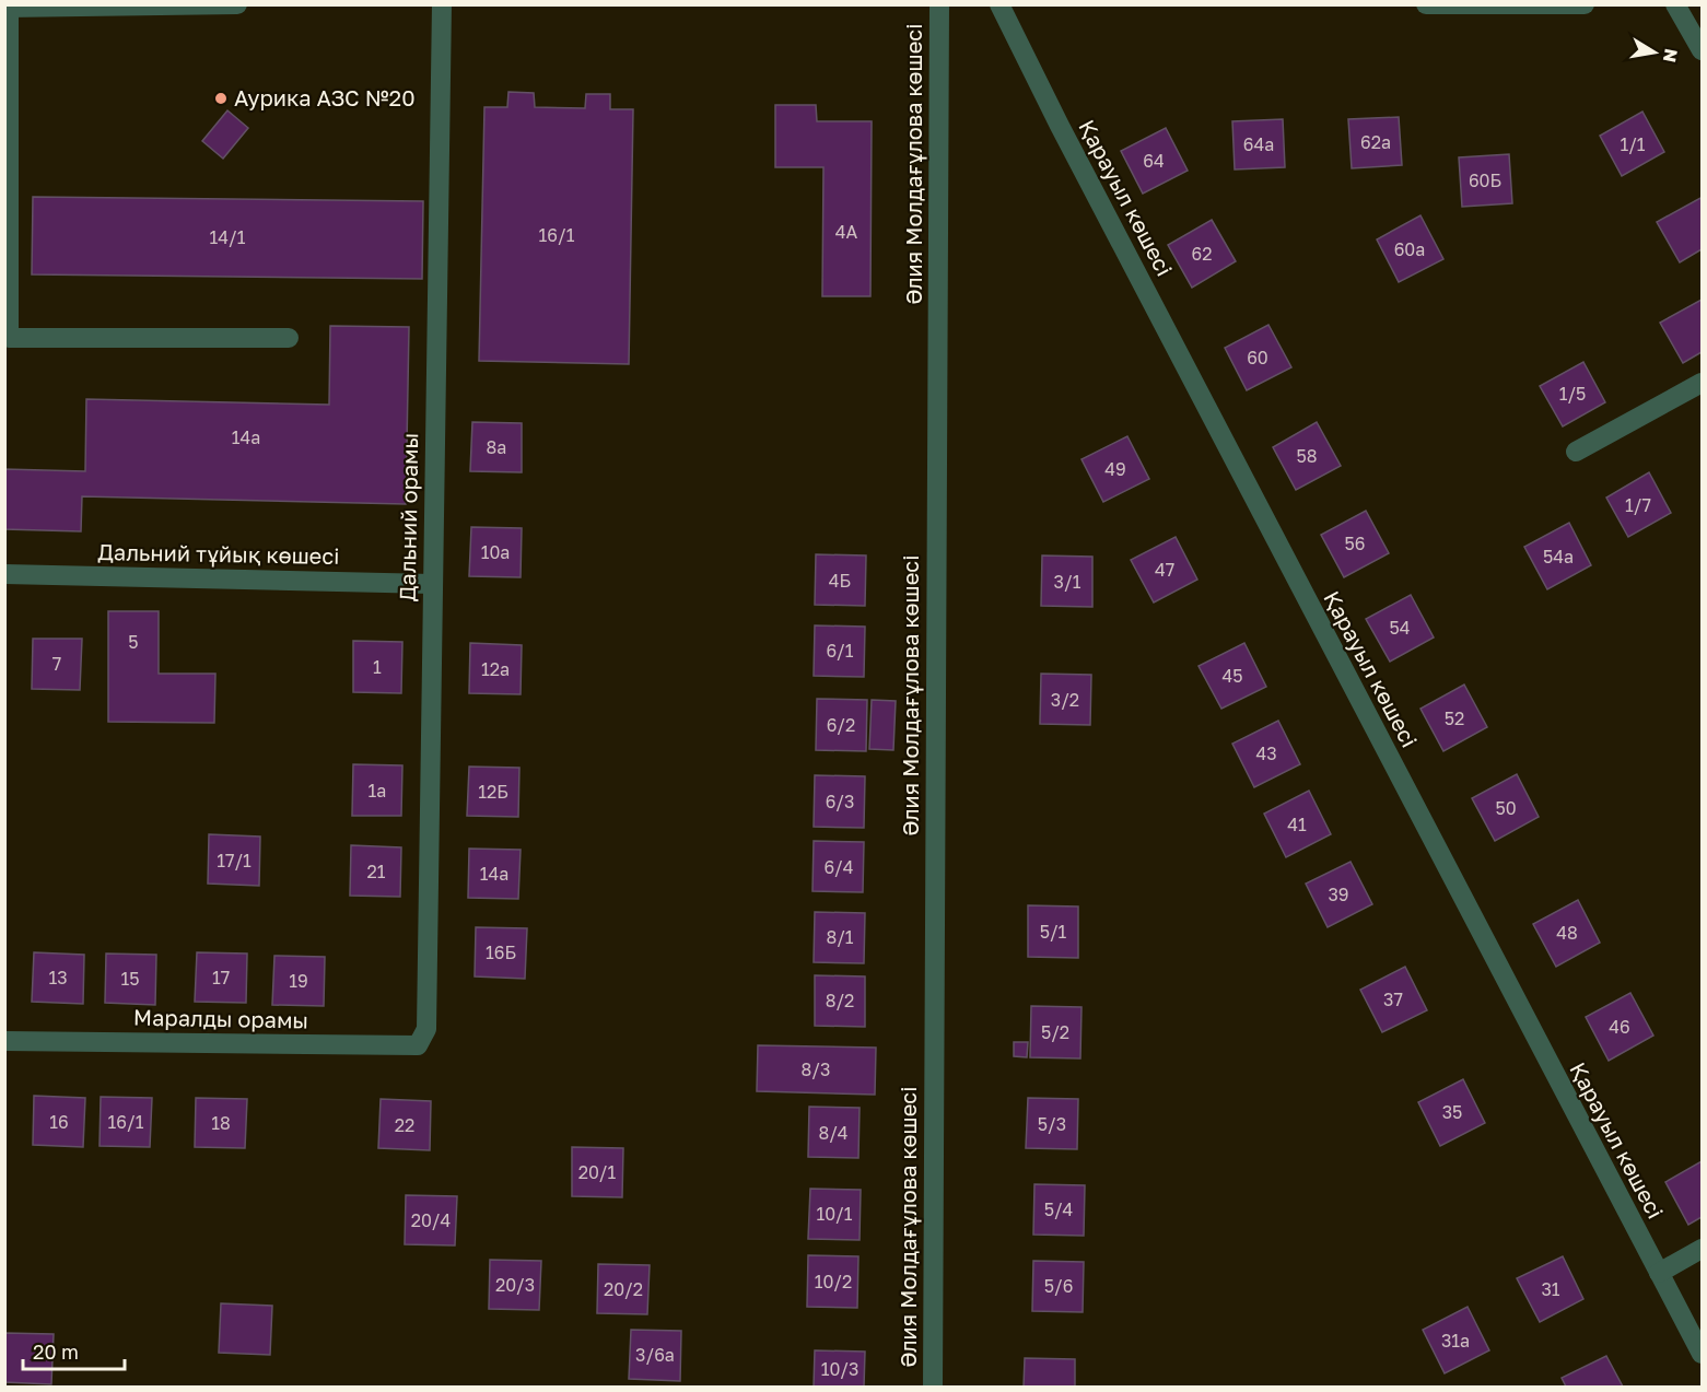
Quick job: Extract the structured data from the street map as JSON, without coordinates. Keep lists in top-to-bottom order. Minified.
{"streets":{"street":["Әлия Молдағұлова көшесі","Қарауыл көшесі","Дальний орамы","Дальний тұйық көшесі","Маралды орамы"]},"crossings":[["Дальний орамы","Дальний тұйық көшесі"],["Дальний орамы","Маралды орамы"]],"places":["Аурика АЗС №20"],"house_numbers":["62а","64а","1/1","64","60Б","4А","16/1","14/1","60а","62","60","1/5","14а","8а","58","49","1/7","56","10а","54а","47","4Б","3/1","54","5","6/1","7","1","12а","45","3/2","52","6/2","43","1а","12Б","6/3","50","41","17/1","6/4","21","14а","39","5/1","48","8/1","16Б","13","17","15","19","37","8/2","46","5/2","8/3","35","16","16/1","18","5/3","22","8/4","20/1","5/4","10/1","20/4","10/2","20/3","5/6","20/2","31","31а","3/6а","10/3"],"scale_bar":"20 m","north":"right"}
